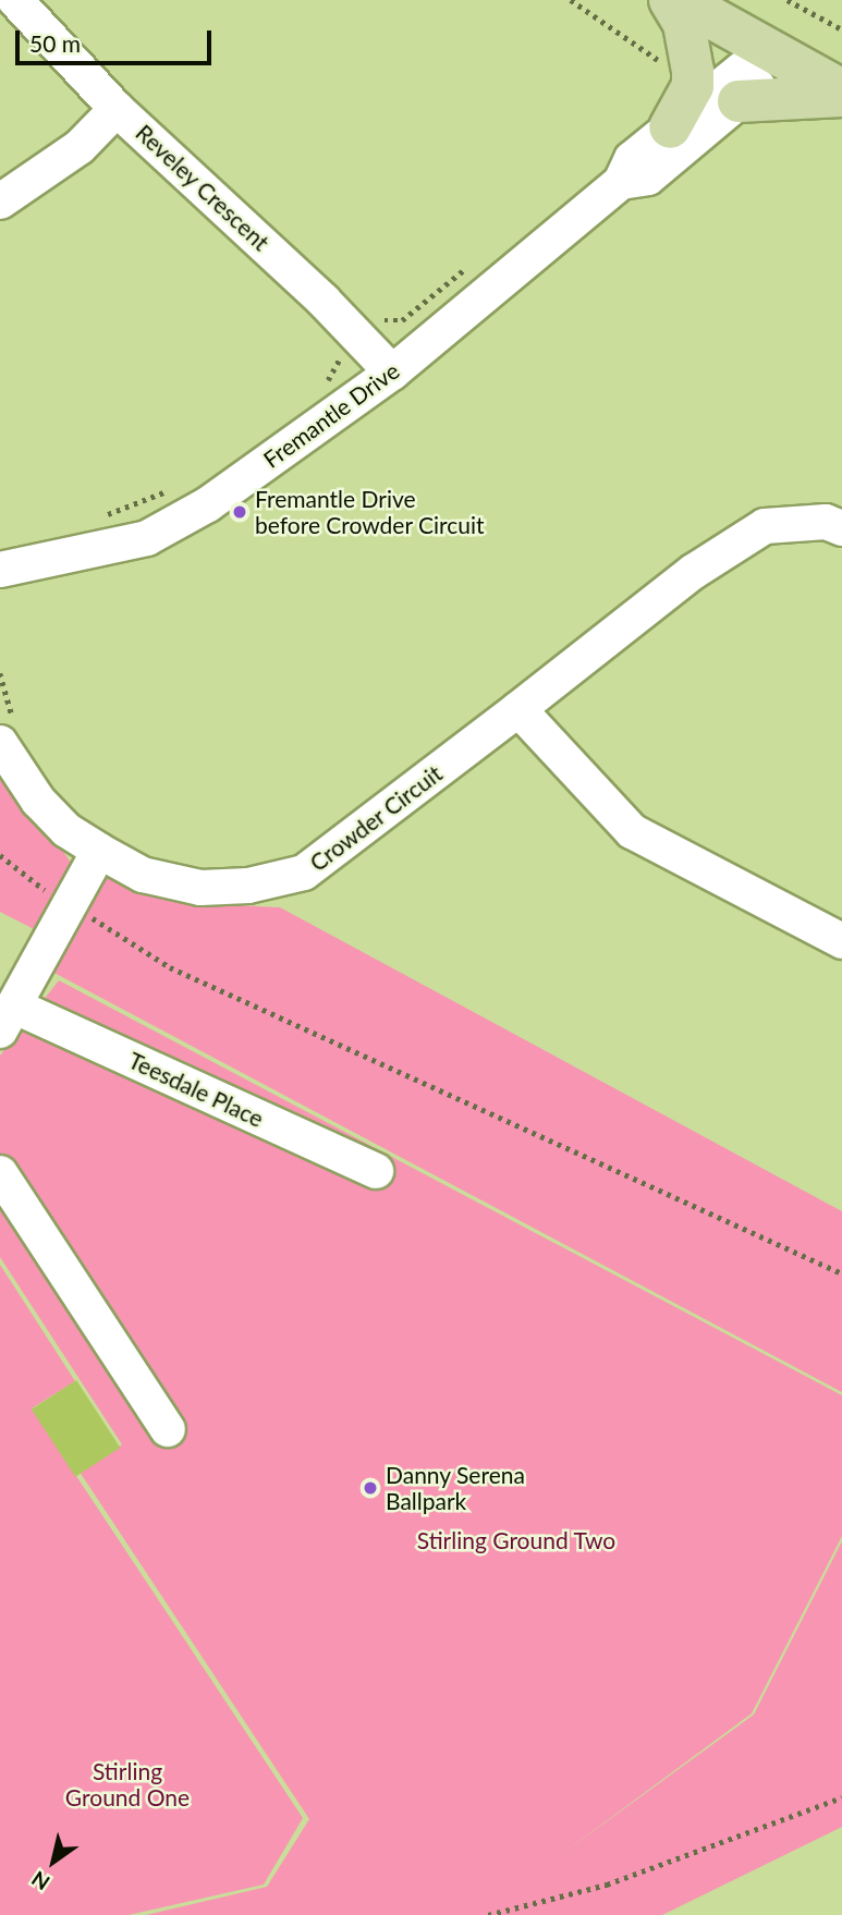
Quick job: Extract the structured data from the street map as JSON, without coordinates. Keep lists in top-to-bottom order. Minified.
{"streets":{"street":["Reveley Crescent","Fremantle Drive","Crowder Circuit","Teesdale Place"]},"crossings":[["Reveley Crescent","Fremantle Drive"],["Crowder Circuit","Teesdale Place"]],"parks":["Stirling Ground Two","Stirling Ground One"],"places":["Fremantle Drive before Crowder Circuit","Danny Serena Ballpark"],"scale_bar":"50 m","north":"bottom left"}
